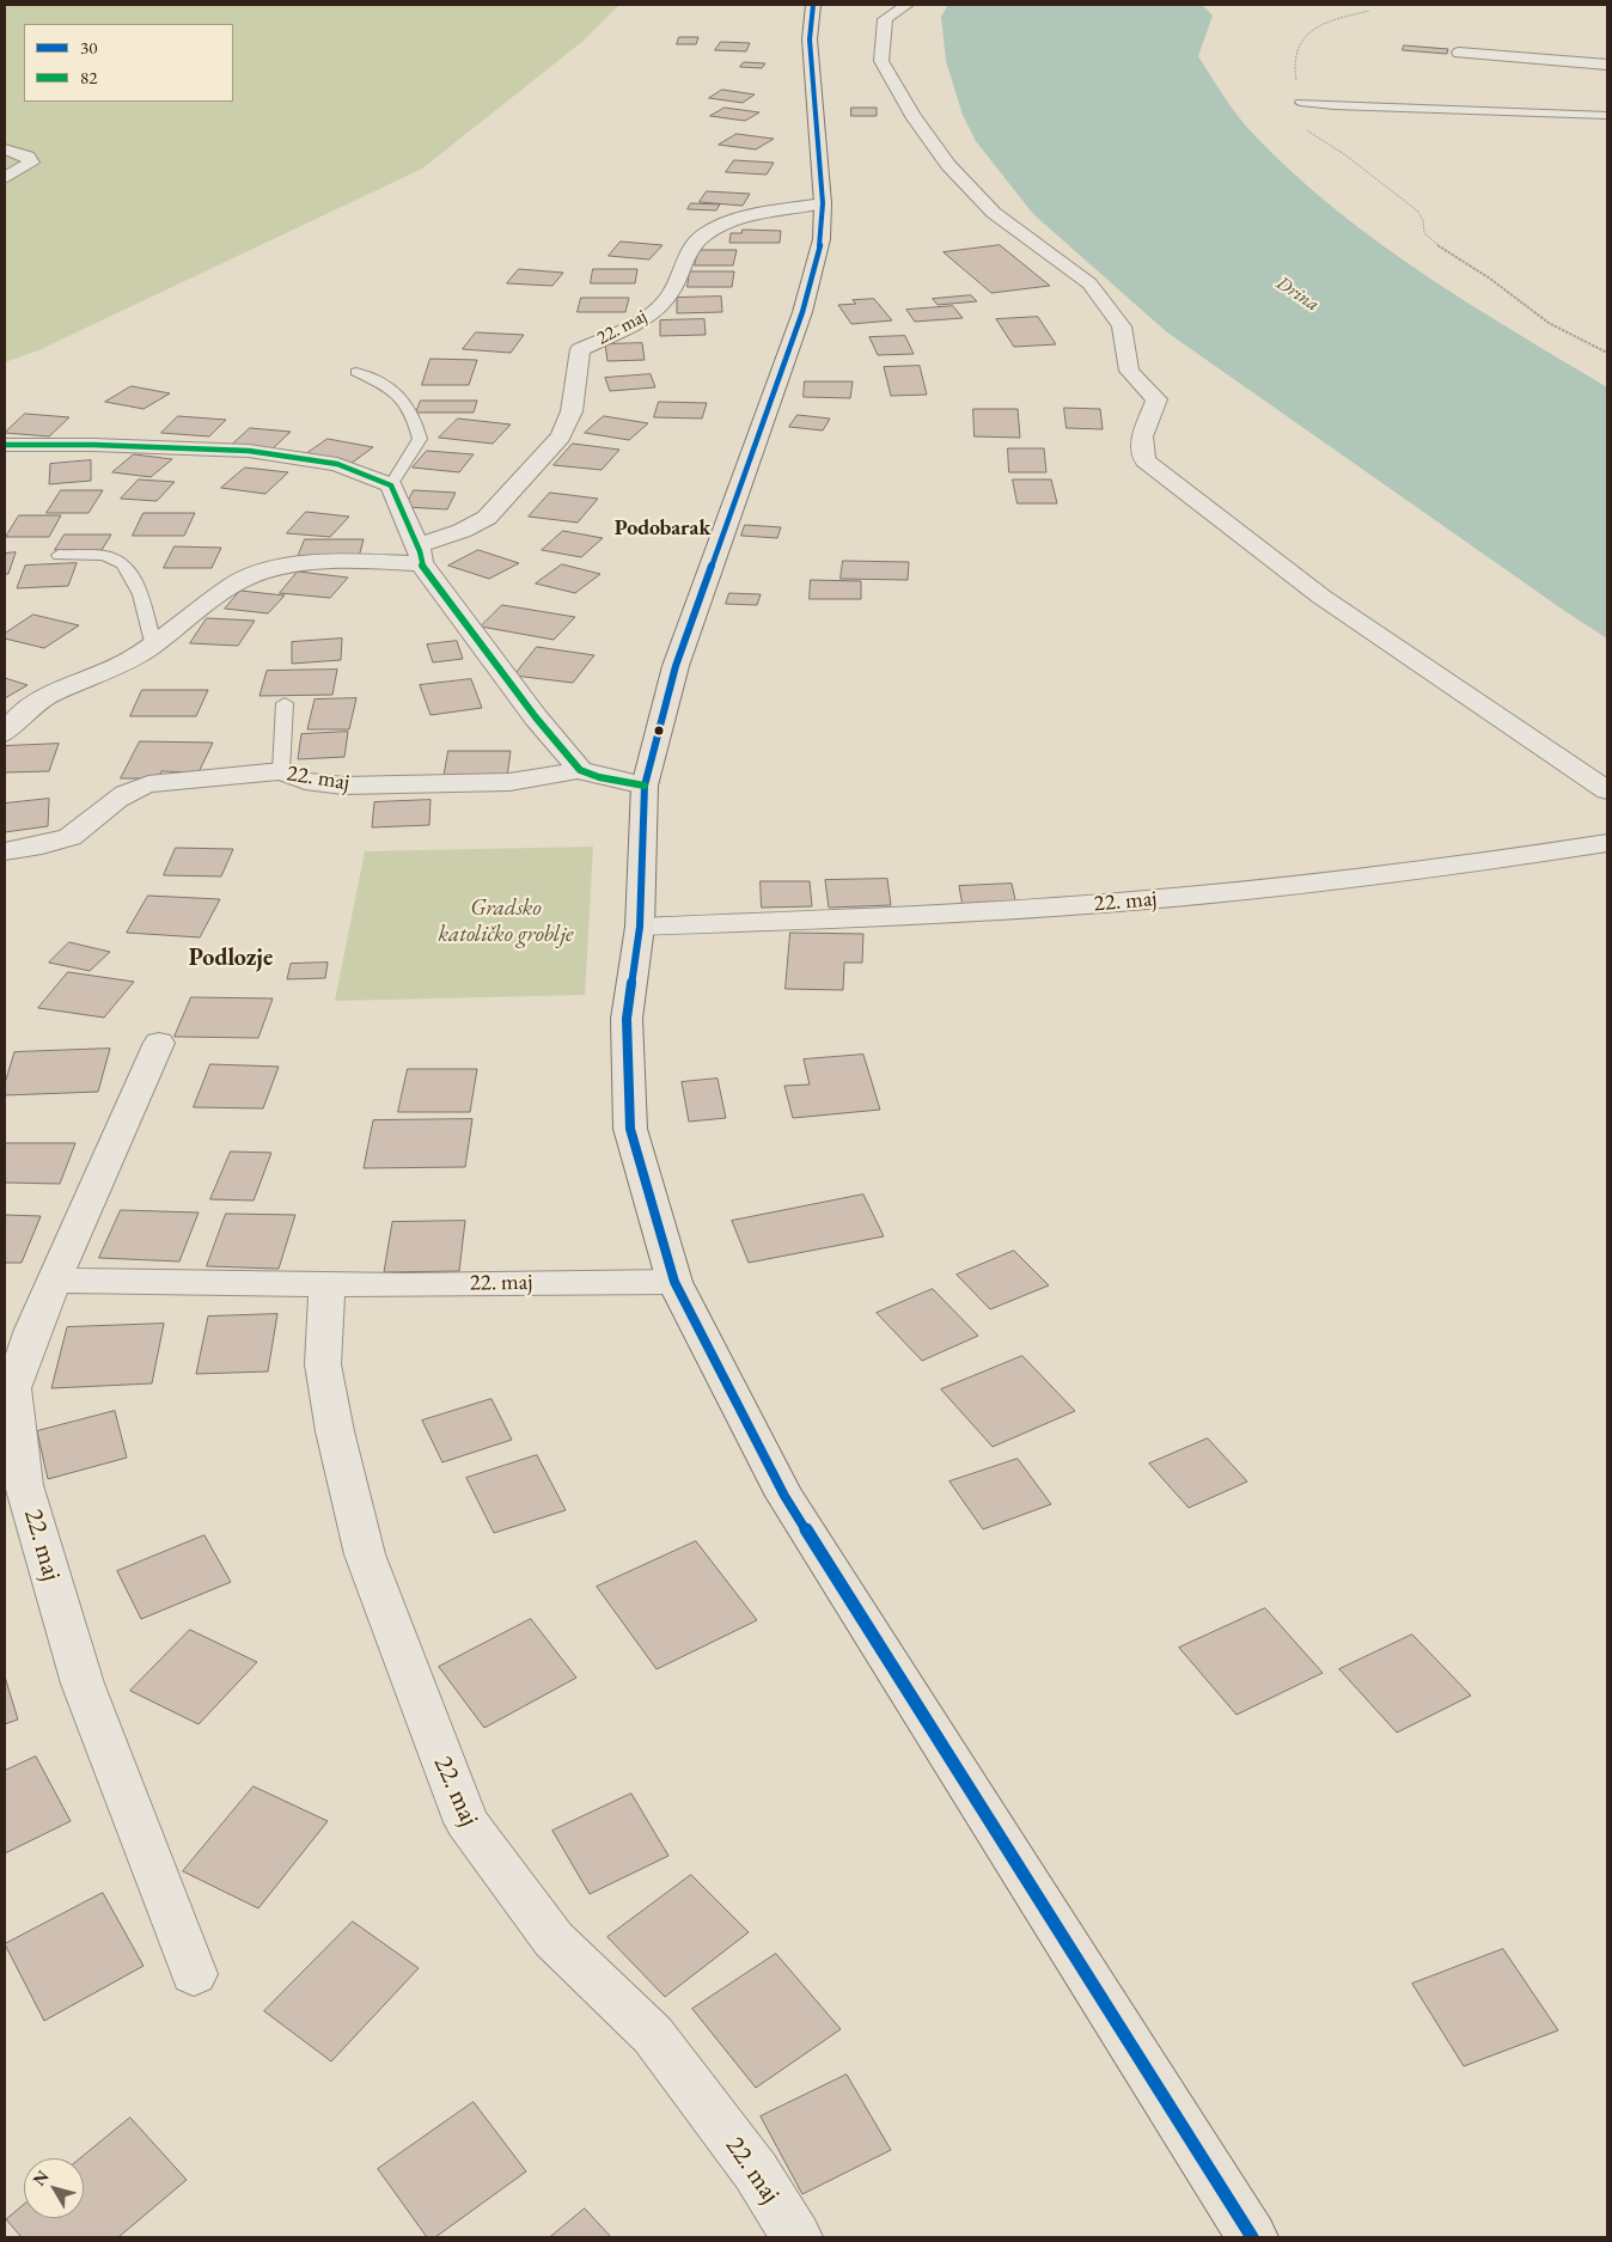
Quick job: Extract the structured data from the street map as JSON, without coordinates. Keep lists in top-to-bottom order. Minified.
{"streets":{"street":["22. maj"]},"districts":["Podobarak","Podlozje"],"water":["Drina"],"parks":["Gradsko katoličko groblje"],"lines":["transit line 30","transit line 82"],"legend":["30","82"],"north":"top left"}
